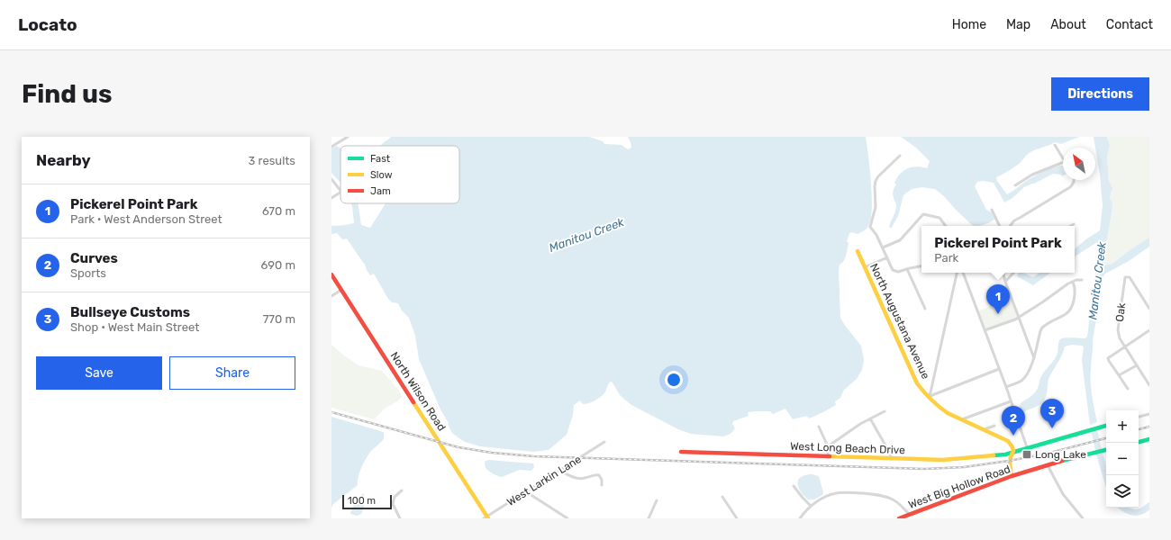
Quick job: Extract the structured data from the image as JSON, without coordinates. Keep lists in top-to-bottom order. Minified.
{"streets":{"street":["Oak","North Augustana Avenue","North Wilson Road","West Long Beach Drive","West Larkin Lane","West Big Hollow Road"]},"crossings":[["North Augustana Avenue","West Long Beach Drive"],["North Wilson Road","West Larkin Lane"]],"water":["Manitou Creek"],"places":{"transit":["Long Lake"]},"legend":["Fast","Slow","Jam"],"scale_bar":"100 m","north":"top left","page":{"header":"Locato","nav":["Home","Map","About","Contact"],"buttons":["Directions",["Save","Share"]],"title":"Find us","heading":["Nearby","3 results"],"list":[{"mark":"1","name":"Pickerel Point Park","note":"Park · West Anderson Street","value":"670 m"},{"mark":"2","name":"Curves","note":"Sports","value":"690 m"},{"mark":"3","name":"Bullseye Customs","note":"Shop · West Main Street","value":"770 m"}],"popup":["Pickerel Point Park","Park"],"pins":["1","3","2"],"map_buttons":["+","−"],"scale":"100 m"}}
